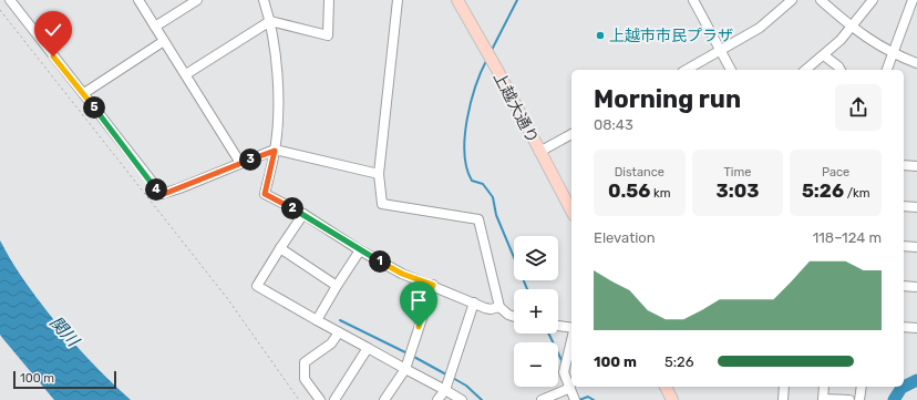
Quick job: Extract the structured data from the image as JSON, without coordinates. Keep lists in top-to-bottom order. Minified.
{"streets":{"main road":["上越大通り"]},"water":["関川"],"places":["上越市市民プラザ"],"scale_bar":"100 m","page":{"heading":["Morning run","08:43"],"pins":["5","3","4","2","1"],"stats":[["Distance","0.56 km"],["Time","3:03"],["Pace","5:26 /km"]],"chart":["Elevation","118–124 m"],"map_buttons":["+","−"],"list":[{"name":"100 m","note":"5:26"}],"scale":"100 m"}}
